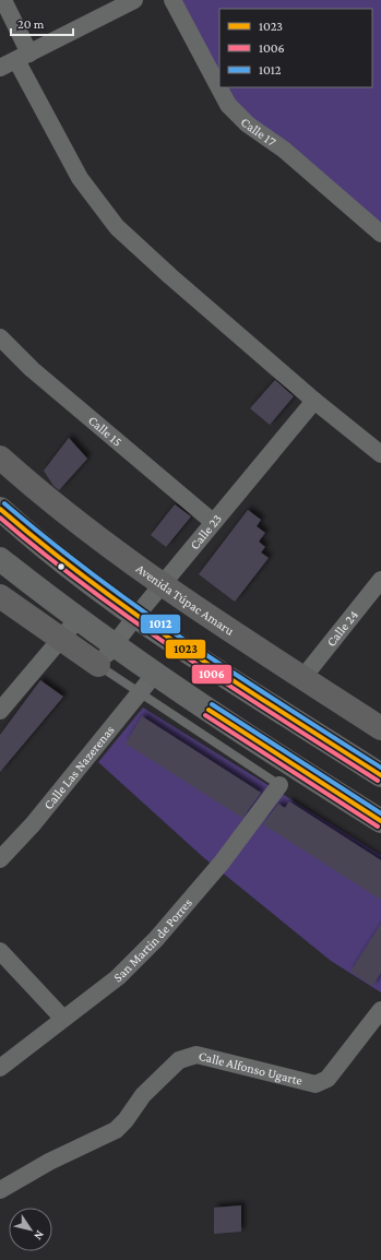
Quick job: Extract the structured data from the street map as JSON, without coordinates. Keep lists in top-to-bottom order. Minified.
{"streets":{"main road":["Avenida Túpac Amaru"],"street":["Calle 17","Calle 15","Calle 23","Calle 24","Calle Las Nazerenas","San Martin de Porres","Calle Alfonso Ugarte"]},"crossings":[["Calle 15","Calle 23"],["Calle 23","Avenida Túpac Amaru"],["Avenida Túpac Amaru","Calle 24"]],"lines":["transit line 1012","transit line 1023","transit line 1006"],"legend":["1023","1006","1012"],"scale_bar":"20 m","north":"bottom right"}
